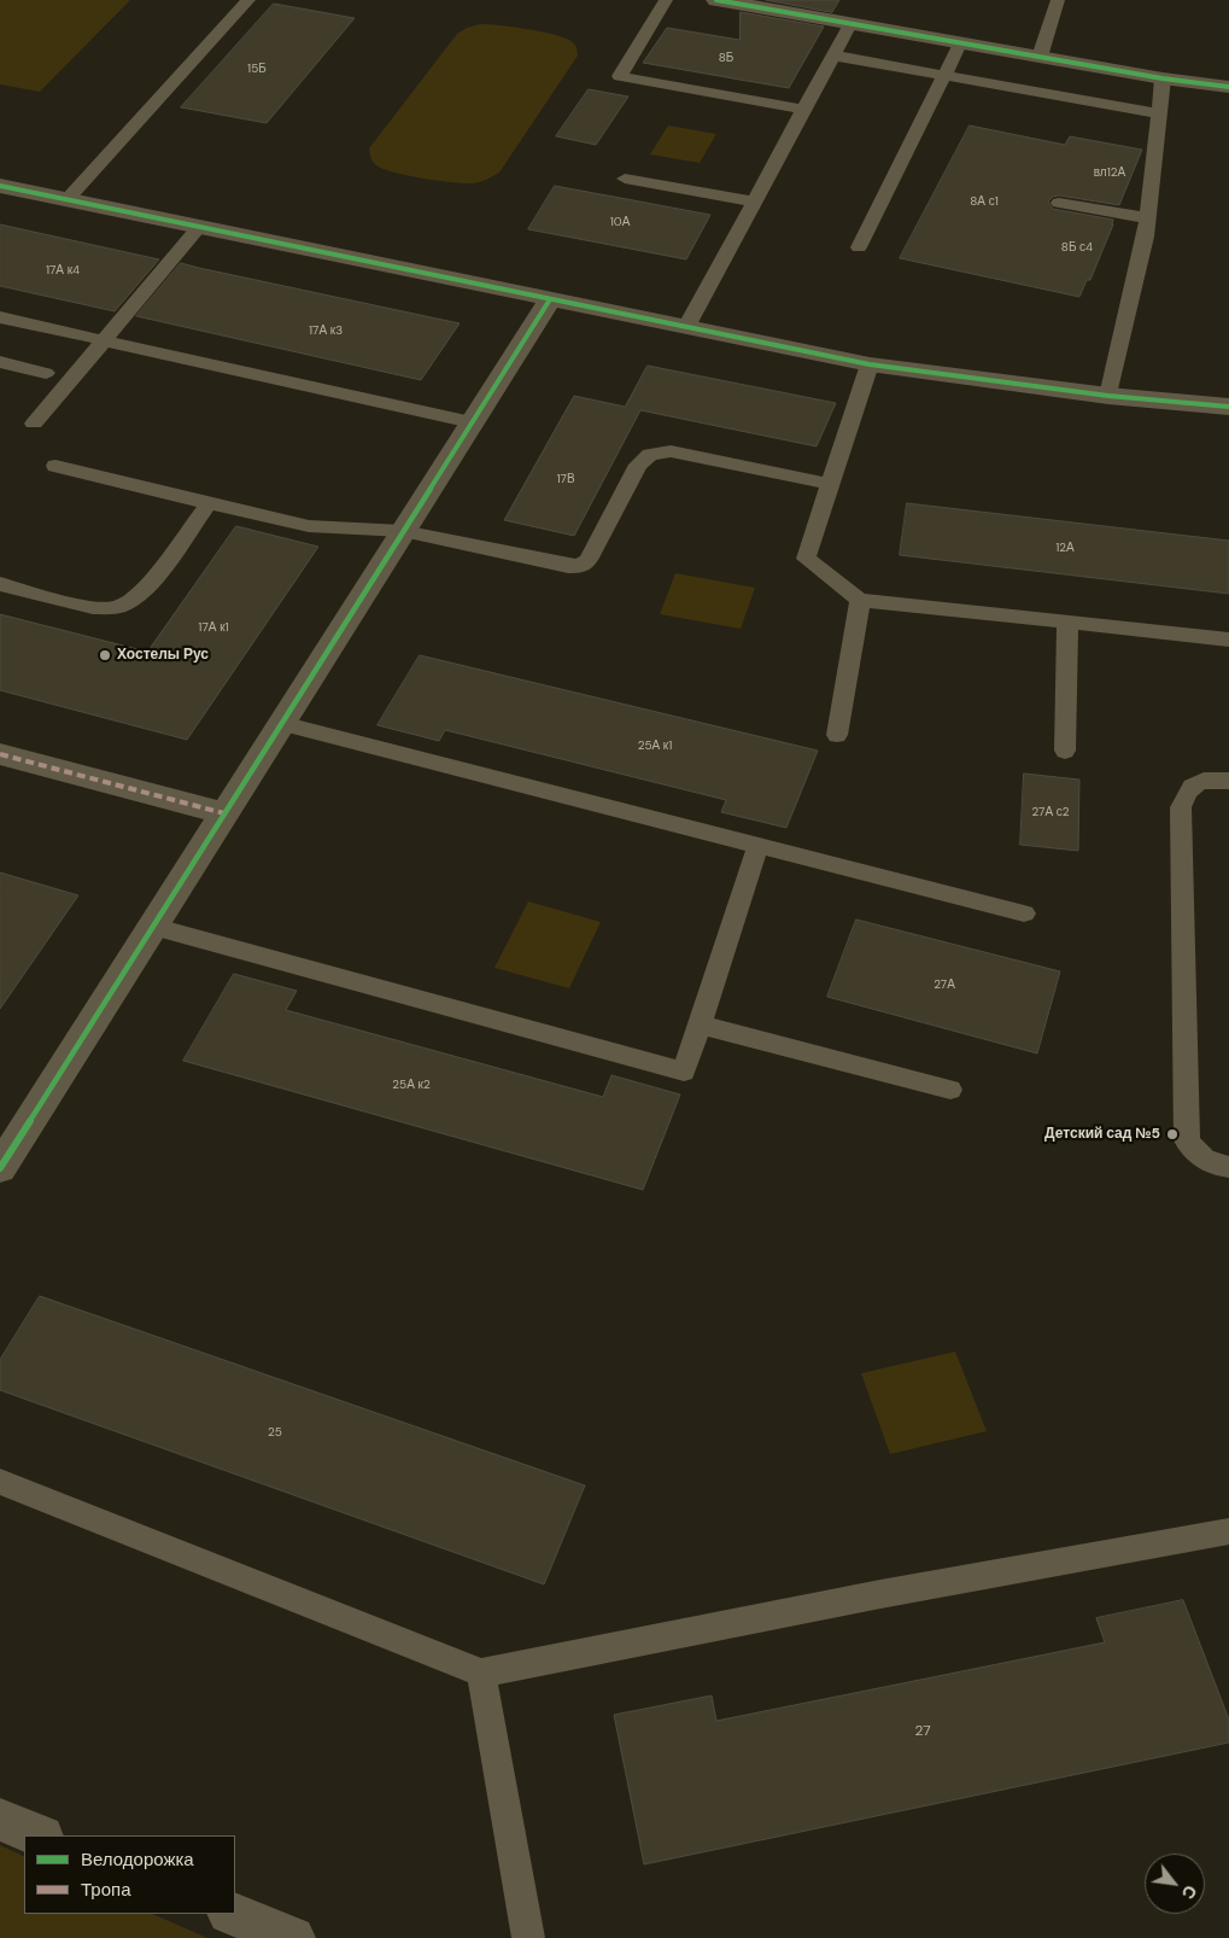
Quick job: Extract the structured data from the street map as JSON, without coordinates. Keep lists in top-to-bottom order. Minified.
{"places":["Хостелы Рус","Детский сад №5"],"house_numbers":["8Б","15Б","вл12А","8А с1","10А","8Б с4","17А к4","17А к3","17В","12А","17А к1","25А к1","27А с2","27А","25А к2","25","27"],"legend":["Велодорожка","Тропа"],"north":"bottom right"}
